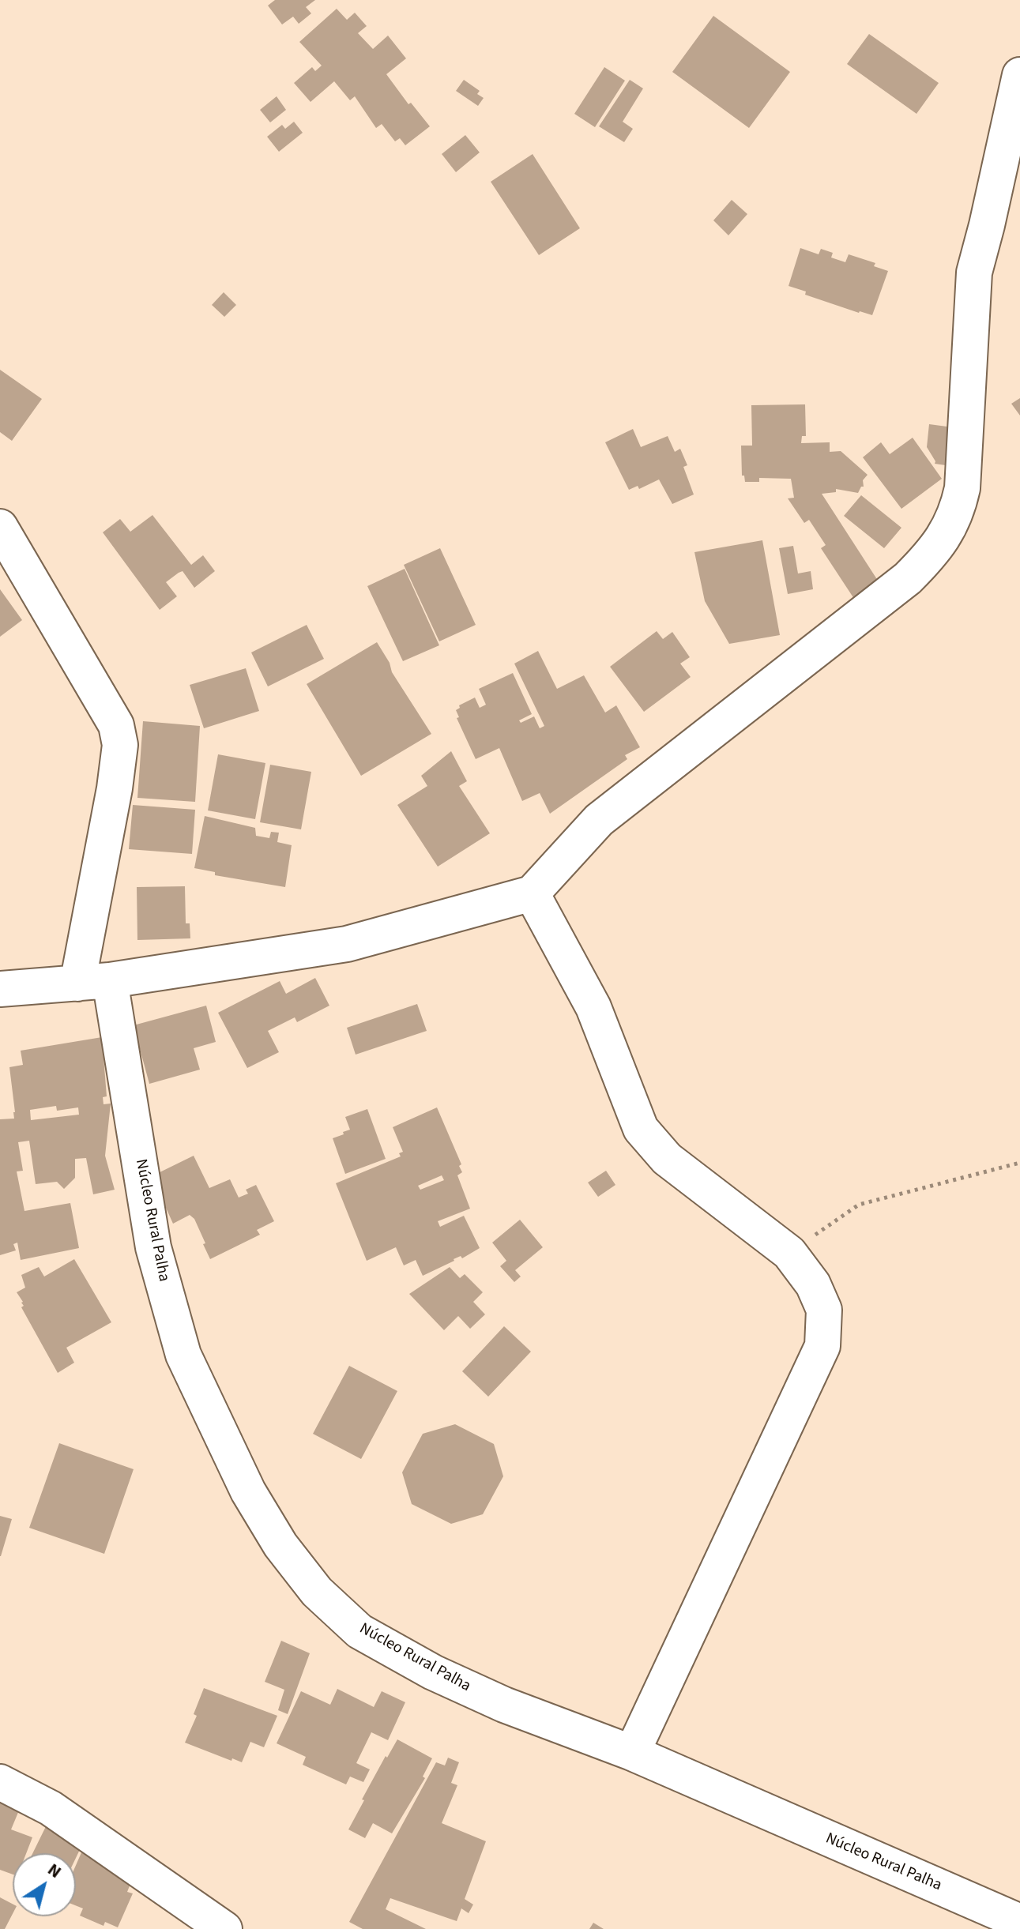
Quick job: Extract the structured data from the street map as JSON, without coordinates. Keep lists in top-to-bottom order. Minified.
{"streets":{"street":["Núcleo Rural Palha"]},"north":"top right"}
